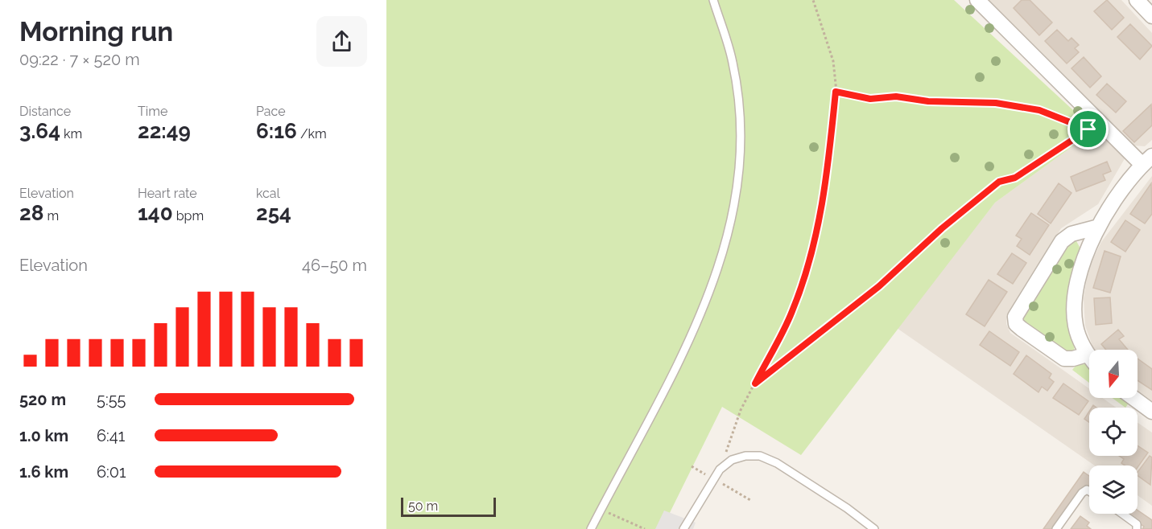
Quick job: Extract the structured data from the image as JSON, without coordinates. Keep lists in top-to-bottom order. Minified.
{"scale_bar":"50 m","north":"bottom","page":{"heading":["Morning run","09:22 · 7 × 520 m"],"stats":[["Distance","3.64 km"],["Time","22:49"],["Pace","6:16 /km"],["Elevation","28 m"],["Heart rate","140 bpm"],["kcal","254"]],"chart":["Elevation","46–50 m"],"list":[{"name":"520 m","note":"5:55"},{"name":"1.0 km","note":"6:41"},{"name":"1.6 km","note":"6:01"}],"scale":"50 m"}}
